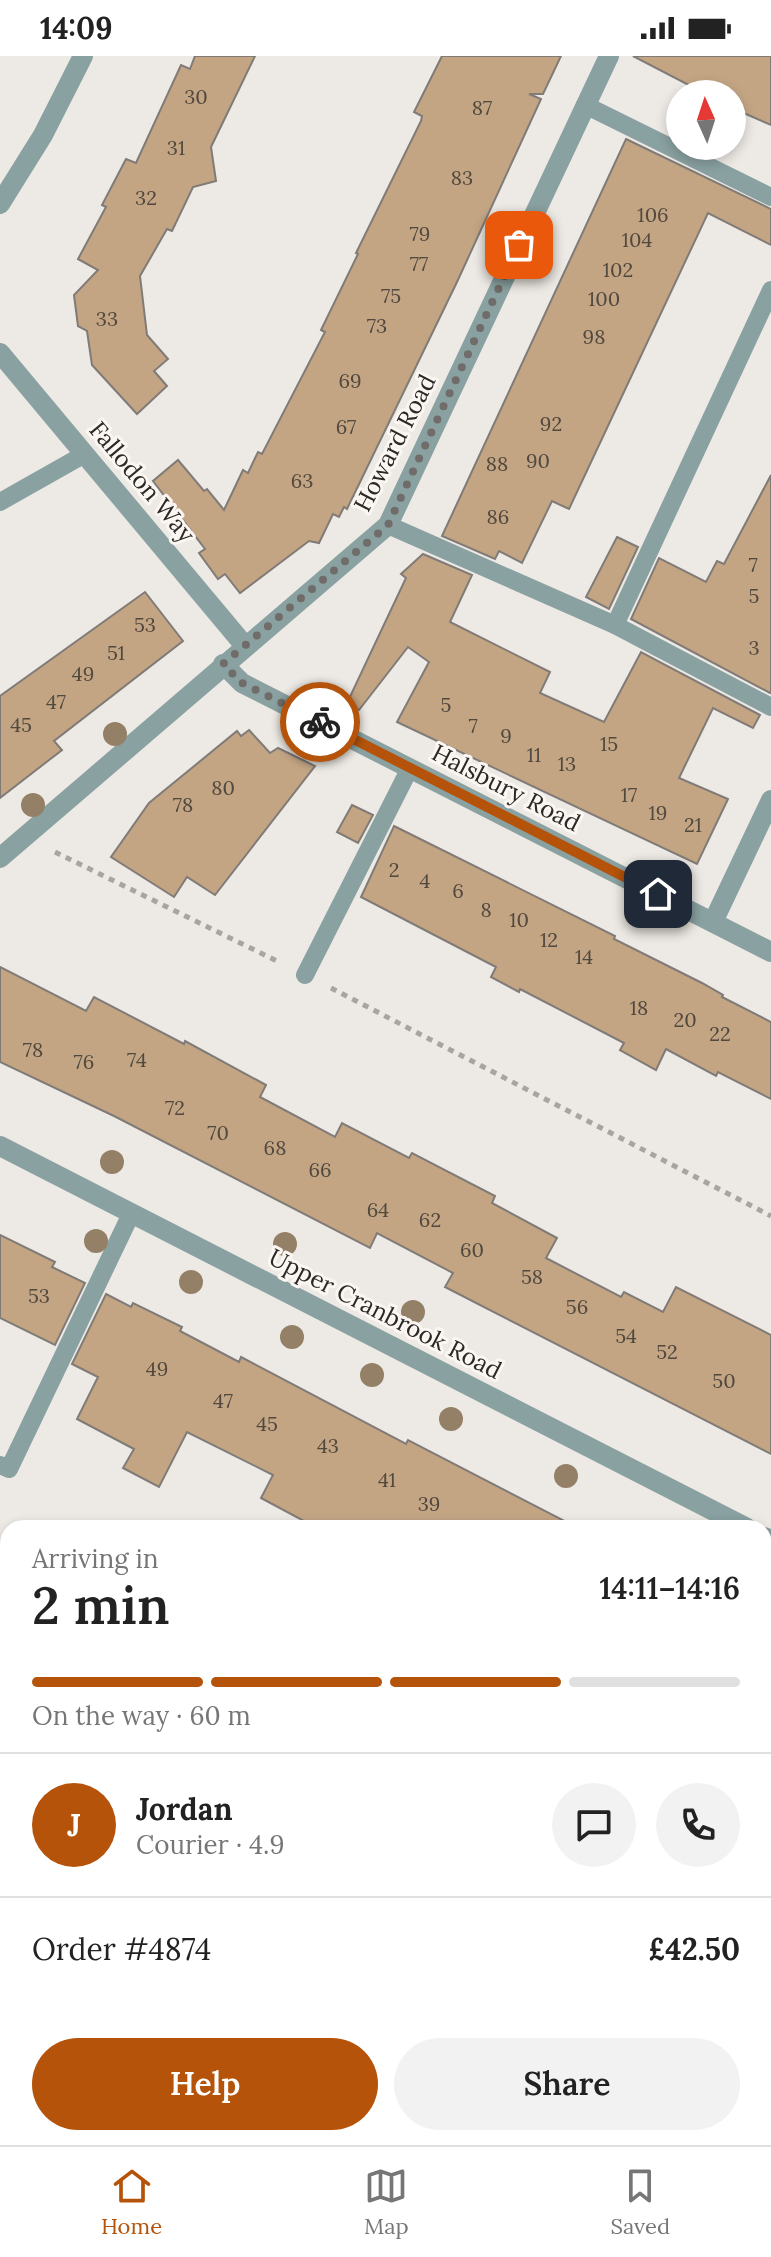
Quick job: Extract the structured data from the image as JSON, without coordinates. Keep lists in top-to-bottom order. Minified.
{"streets":{"street":["Howard Road","Fallodon Way","Halsbury Road","Upper Cranbrook Road"]},"crossings":[["Howard Road","Fallodon Way"],["Howard Road","Halsbury Road"]],"house_numbers":["30","87","31","83","32","106","79","104","77","102","75","100","33","73","98","69","92","67","90","88","63","86","7","5","53","3","51","49","47","5","45","7","9","15","11","13","80","17","78","19","21","2","4","6","8","10","12","14","18","20","22","78","74","76","72","70","68","66","64","62","60","58","53","56","54","52","49","50","47","45","43","41","39"],"north":"top","page":{"status":"14:09","heading":["2 min","Arriving in","14:11–14:16"],"panel":["Jordan","Courier · 4.9","Order #4874","£42.50"],"bar":"On the way · 60 m","round":"J","buttons":["Help","Share"],"tabs":["Home","Map","Saved"]}}
